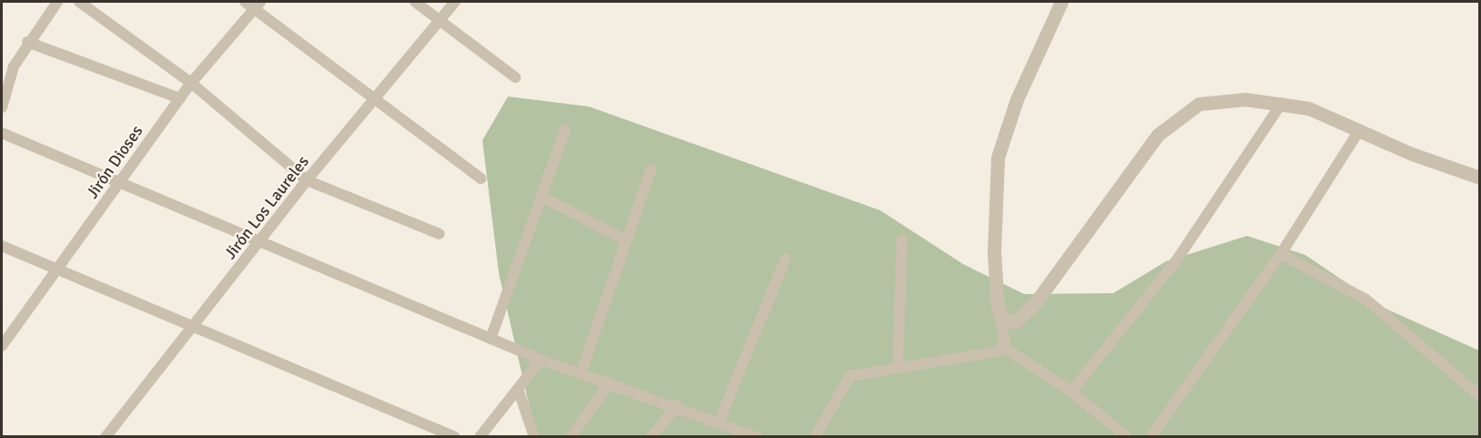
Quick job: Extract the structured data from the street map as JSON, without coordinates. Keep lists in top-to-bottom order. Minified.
{"streets":{"street":["Jirón Dioses","Jirón Los Laureles"]}}
